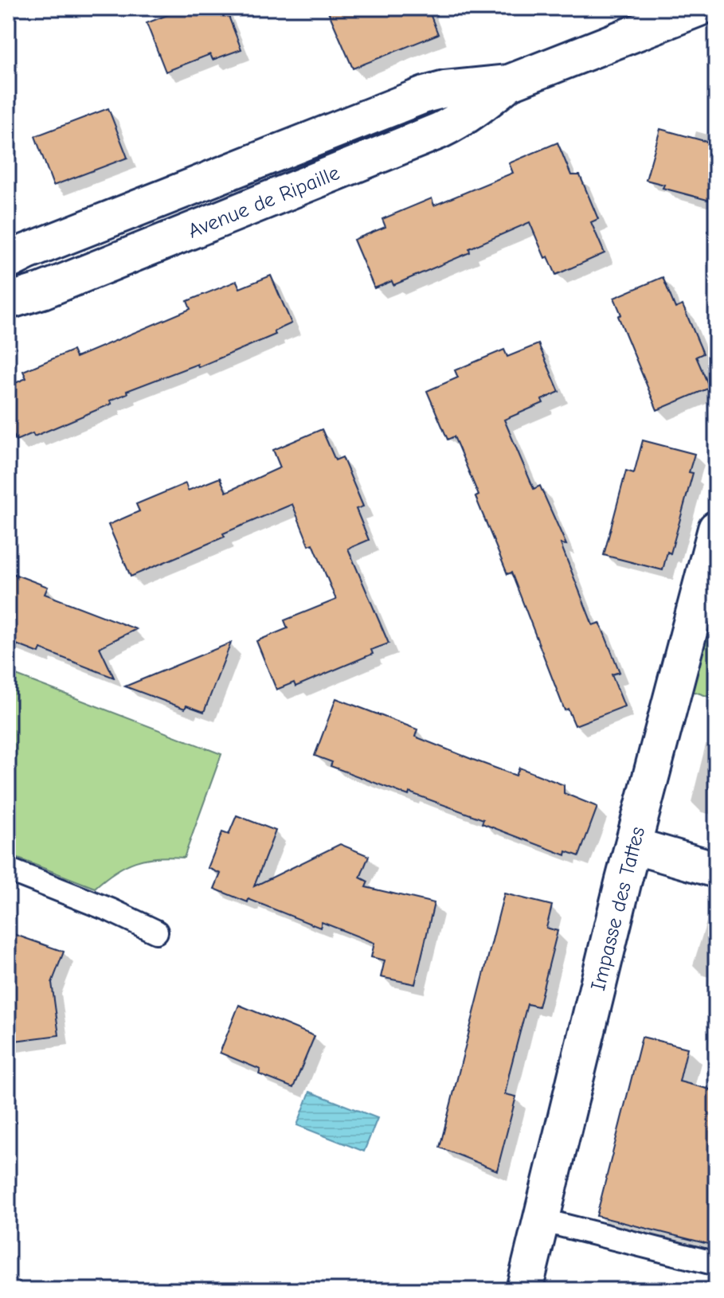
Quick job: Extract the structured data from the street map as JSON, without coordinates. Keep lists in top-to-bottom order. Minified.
{"streets":{"street":["Avenue de Ripaille","Impasse des Tattes"]}}
